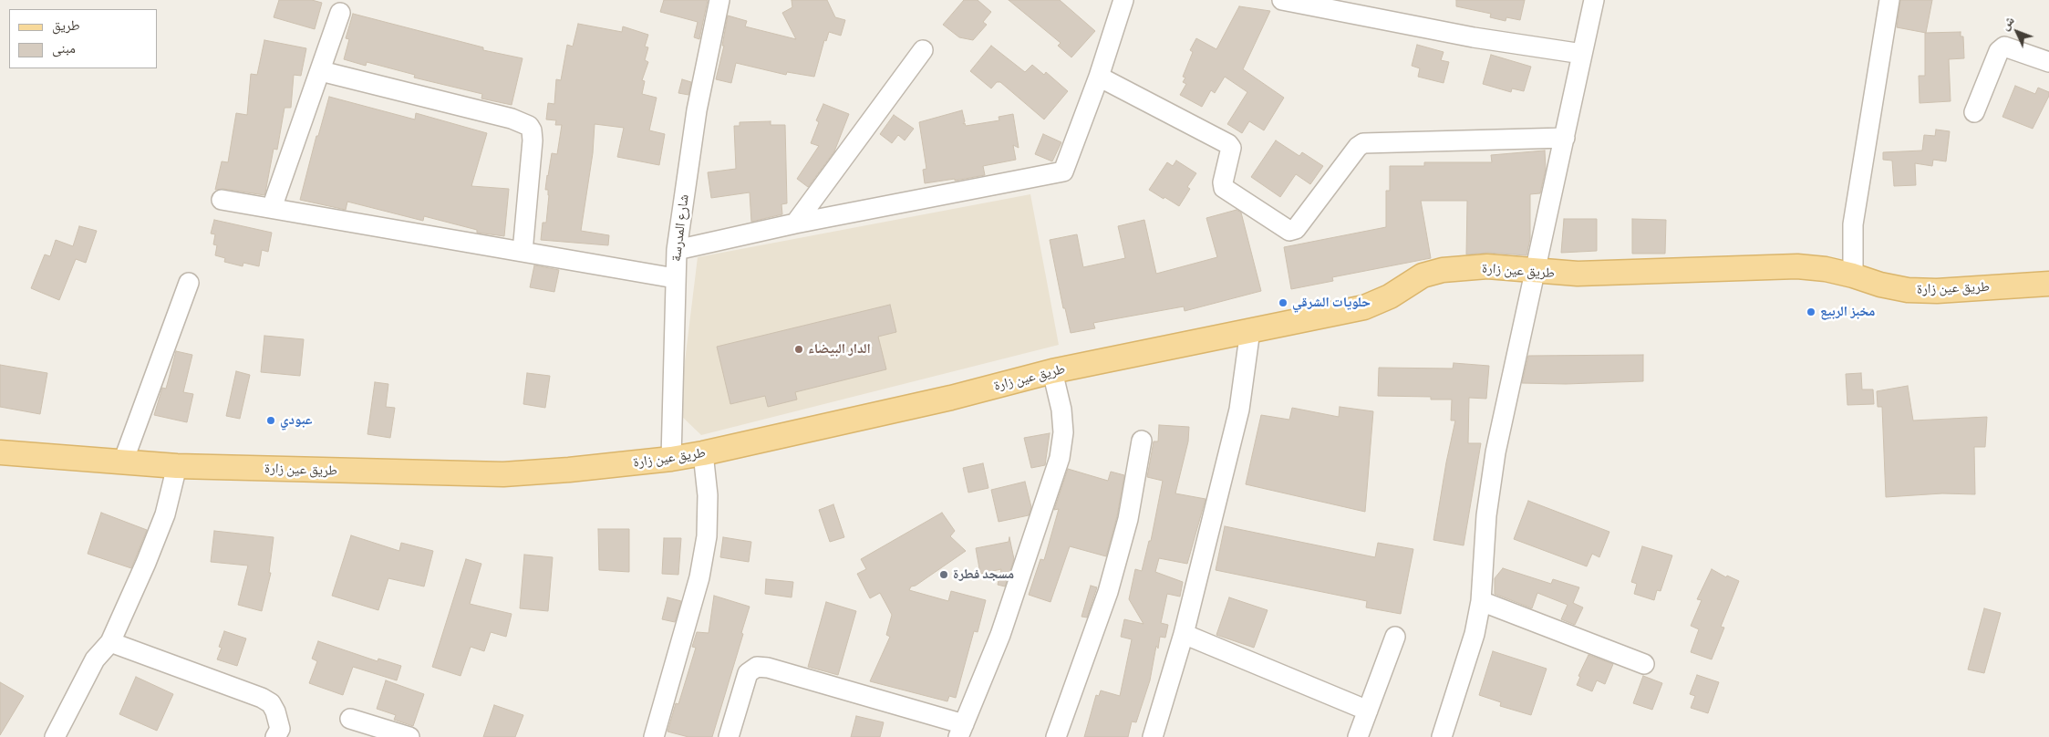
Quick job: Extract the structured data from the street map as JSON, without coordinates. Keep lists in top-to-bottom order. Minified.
{"streets":{"main road":["طريق عين زارة"],"street":["شارع المدرسة"]},"crossings":[["شارع المدرسة","طريق عين زارة"]],"places":["حلويات الشرقي","مخبز الربيع","الدار البيضاء","عبودي","مسجد فطرة"],"legend":["طريق","مبنى"],"north":"top left"}
